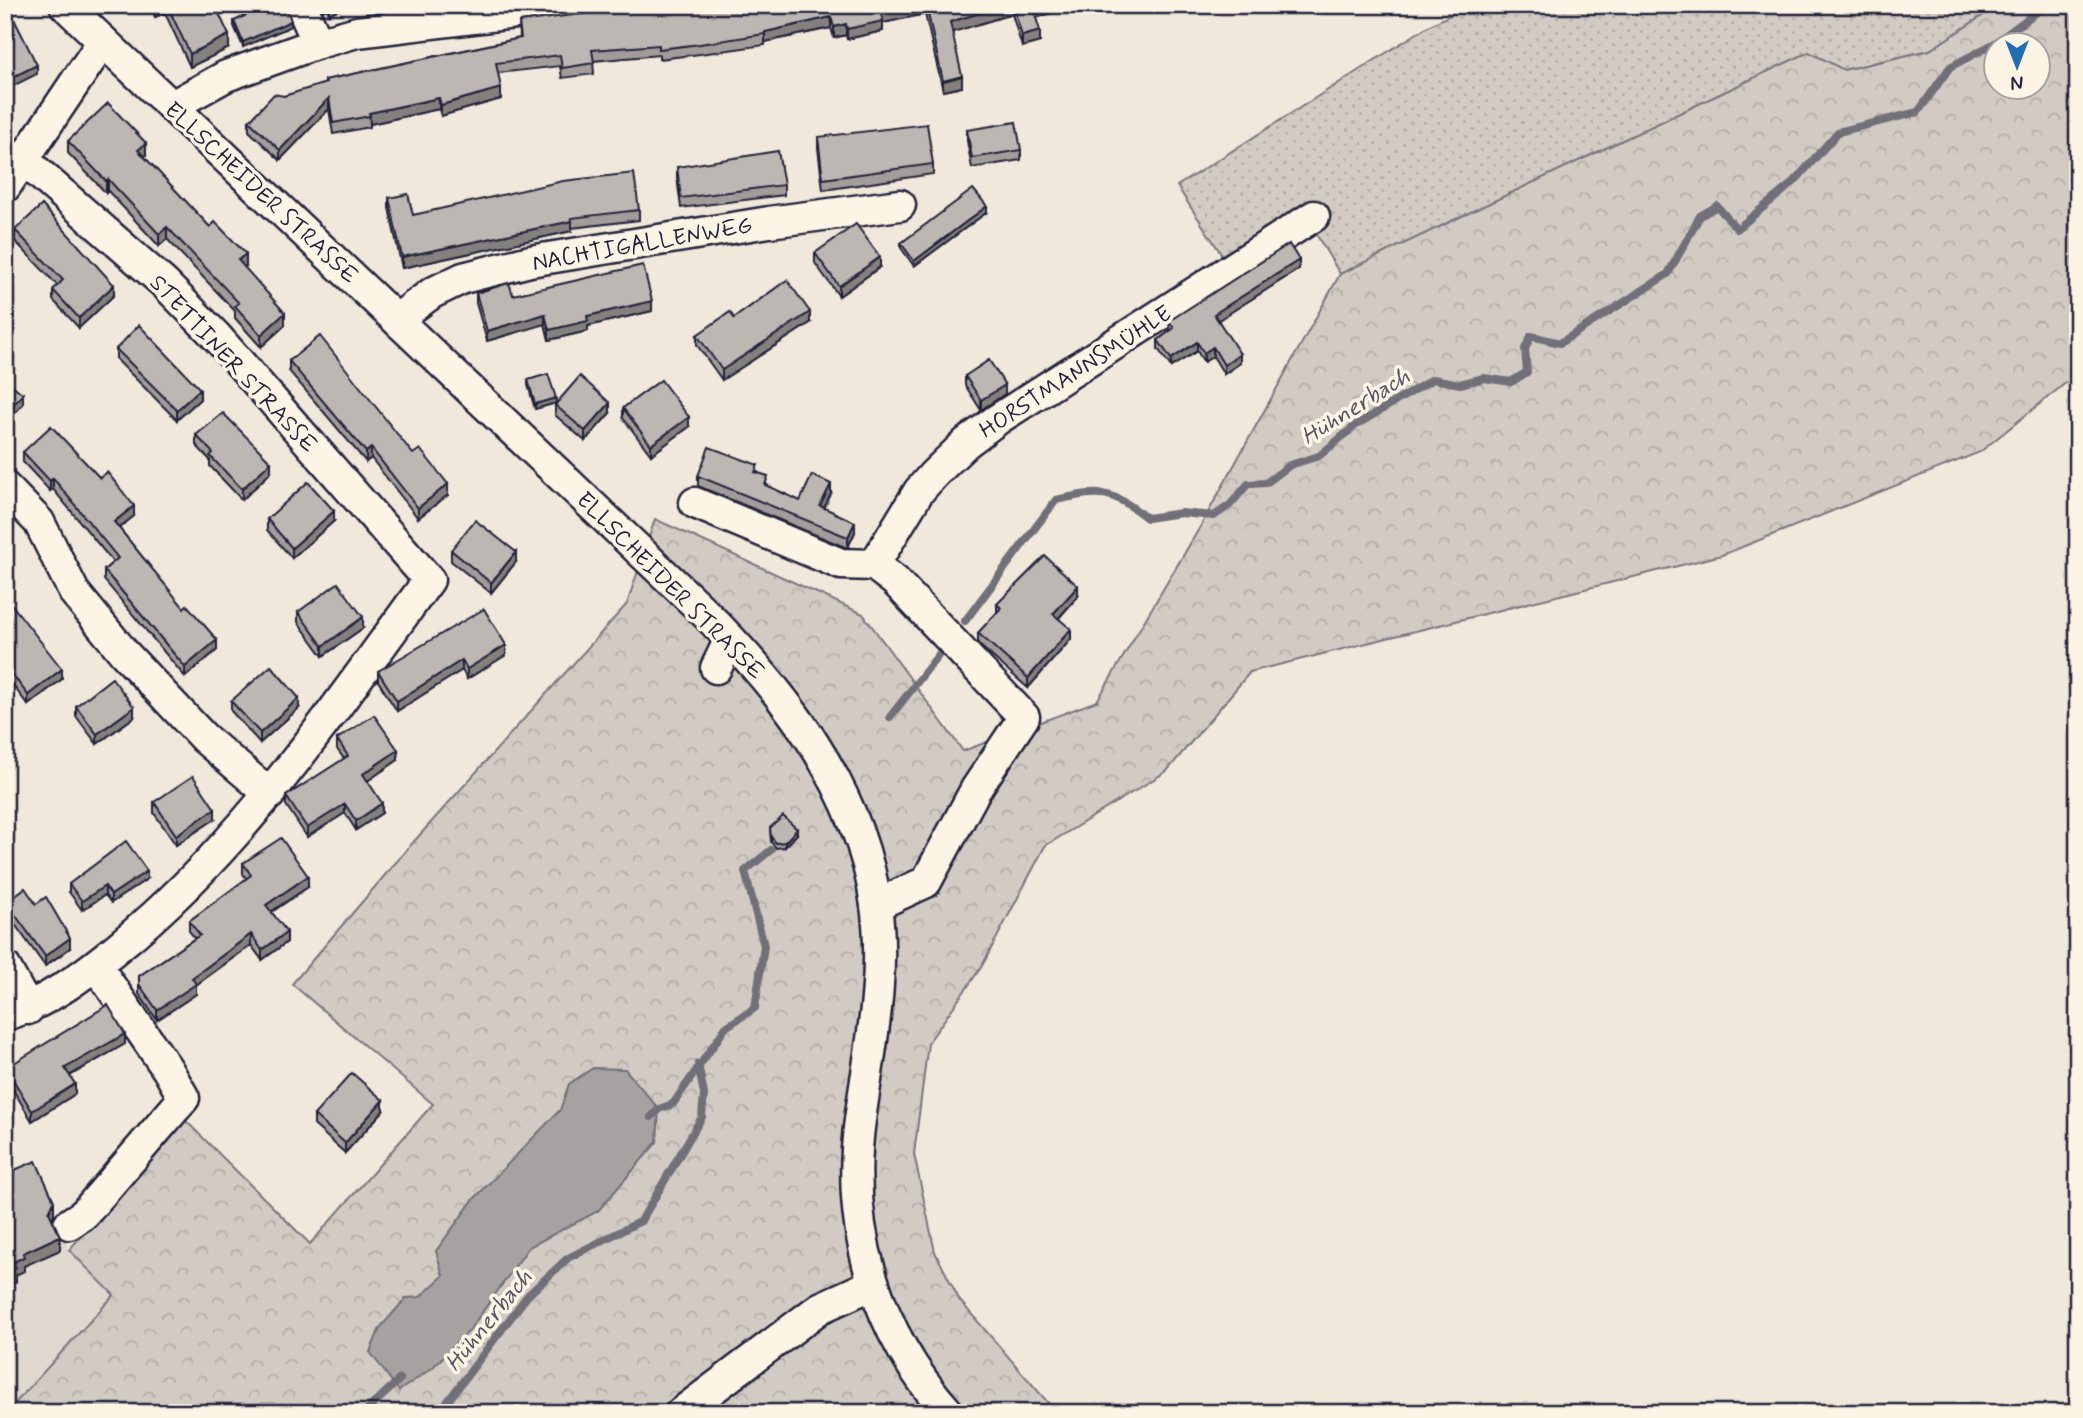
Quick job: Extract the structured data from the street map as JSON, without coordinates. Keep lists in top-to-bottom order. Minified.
{"streets":{"street":["ELLSCHEIDER STRASSE","NACHTIGALLENWEG","STETTINER STRASSE","HORSTMANNSMÜHLE"]},"crossings":[["ELLSCHEIDER STRASSE","NACHTIGALLENWEG"]],"water":["Hühnerbach"],"north":"bottom"}
